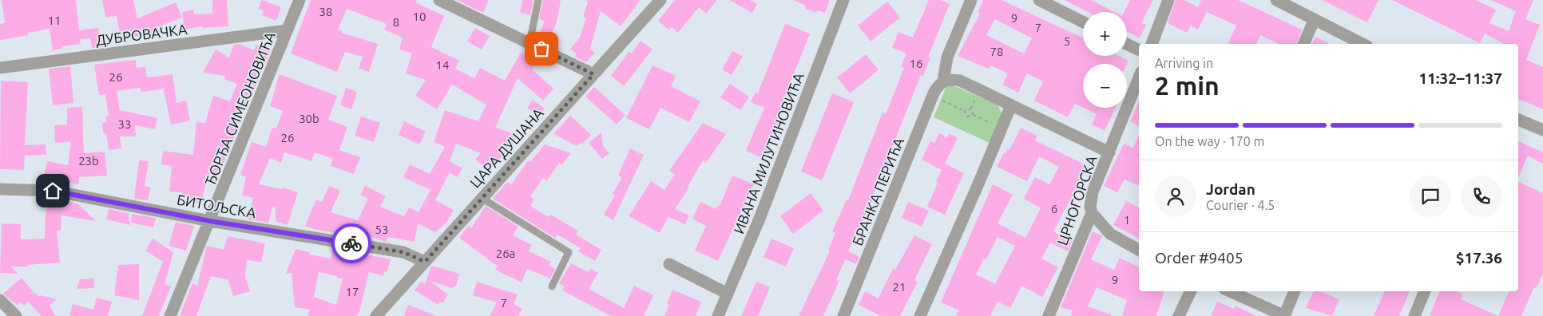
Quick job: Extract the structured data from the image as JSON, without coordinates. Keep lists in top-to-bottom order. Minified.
{"streets":{"street":["ДУБРОВАЧКА","ЂОРЂА СИМЕОНОВИЋА","ЦАРА ДУШАНА","ИВАНА МИЛУТИНОВИЋА","БРАНКА ПЕРИЋА","ЦРНОГОРСКА","БИТОЉСКА"]},"crossings":[["ДУБРОВАЧКА","ЂОРЂА СИМЕОНОВИЋА"],["ЂОРЂА СИМЕОНОВИЋА","БИТОЉСКА"],["ЦАРА ДУШАНА","БИТОЉСКА"]],"house_numbers":["38","10","9","11","8","7","5","78","16","14","26","30b","33","26","23b","6","1","53","26a","9","21","17","7"],"page":{"map_buttons":["+","−"],"heading":["2 min","Arriving in","11:32–11:37"],"panel":["Jordan","Courier · 4.5","Order #9405","$17.36"],"bar":"On the way · 170 m"}}
